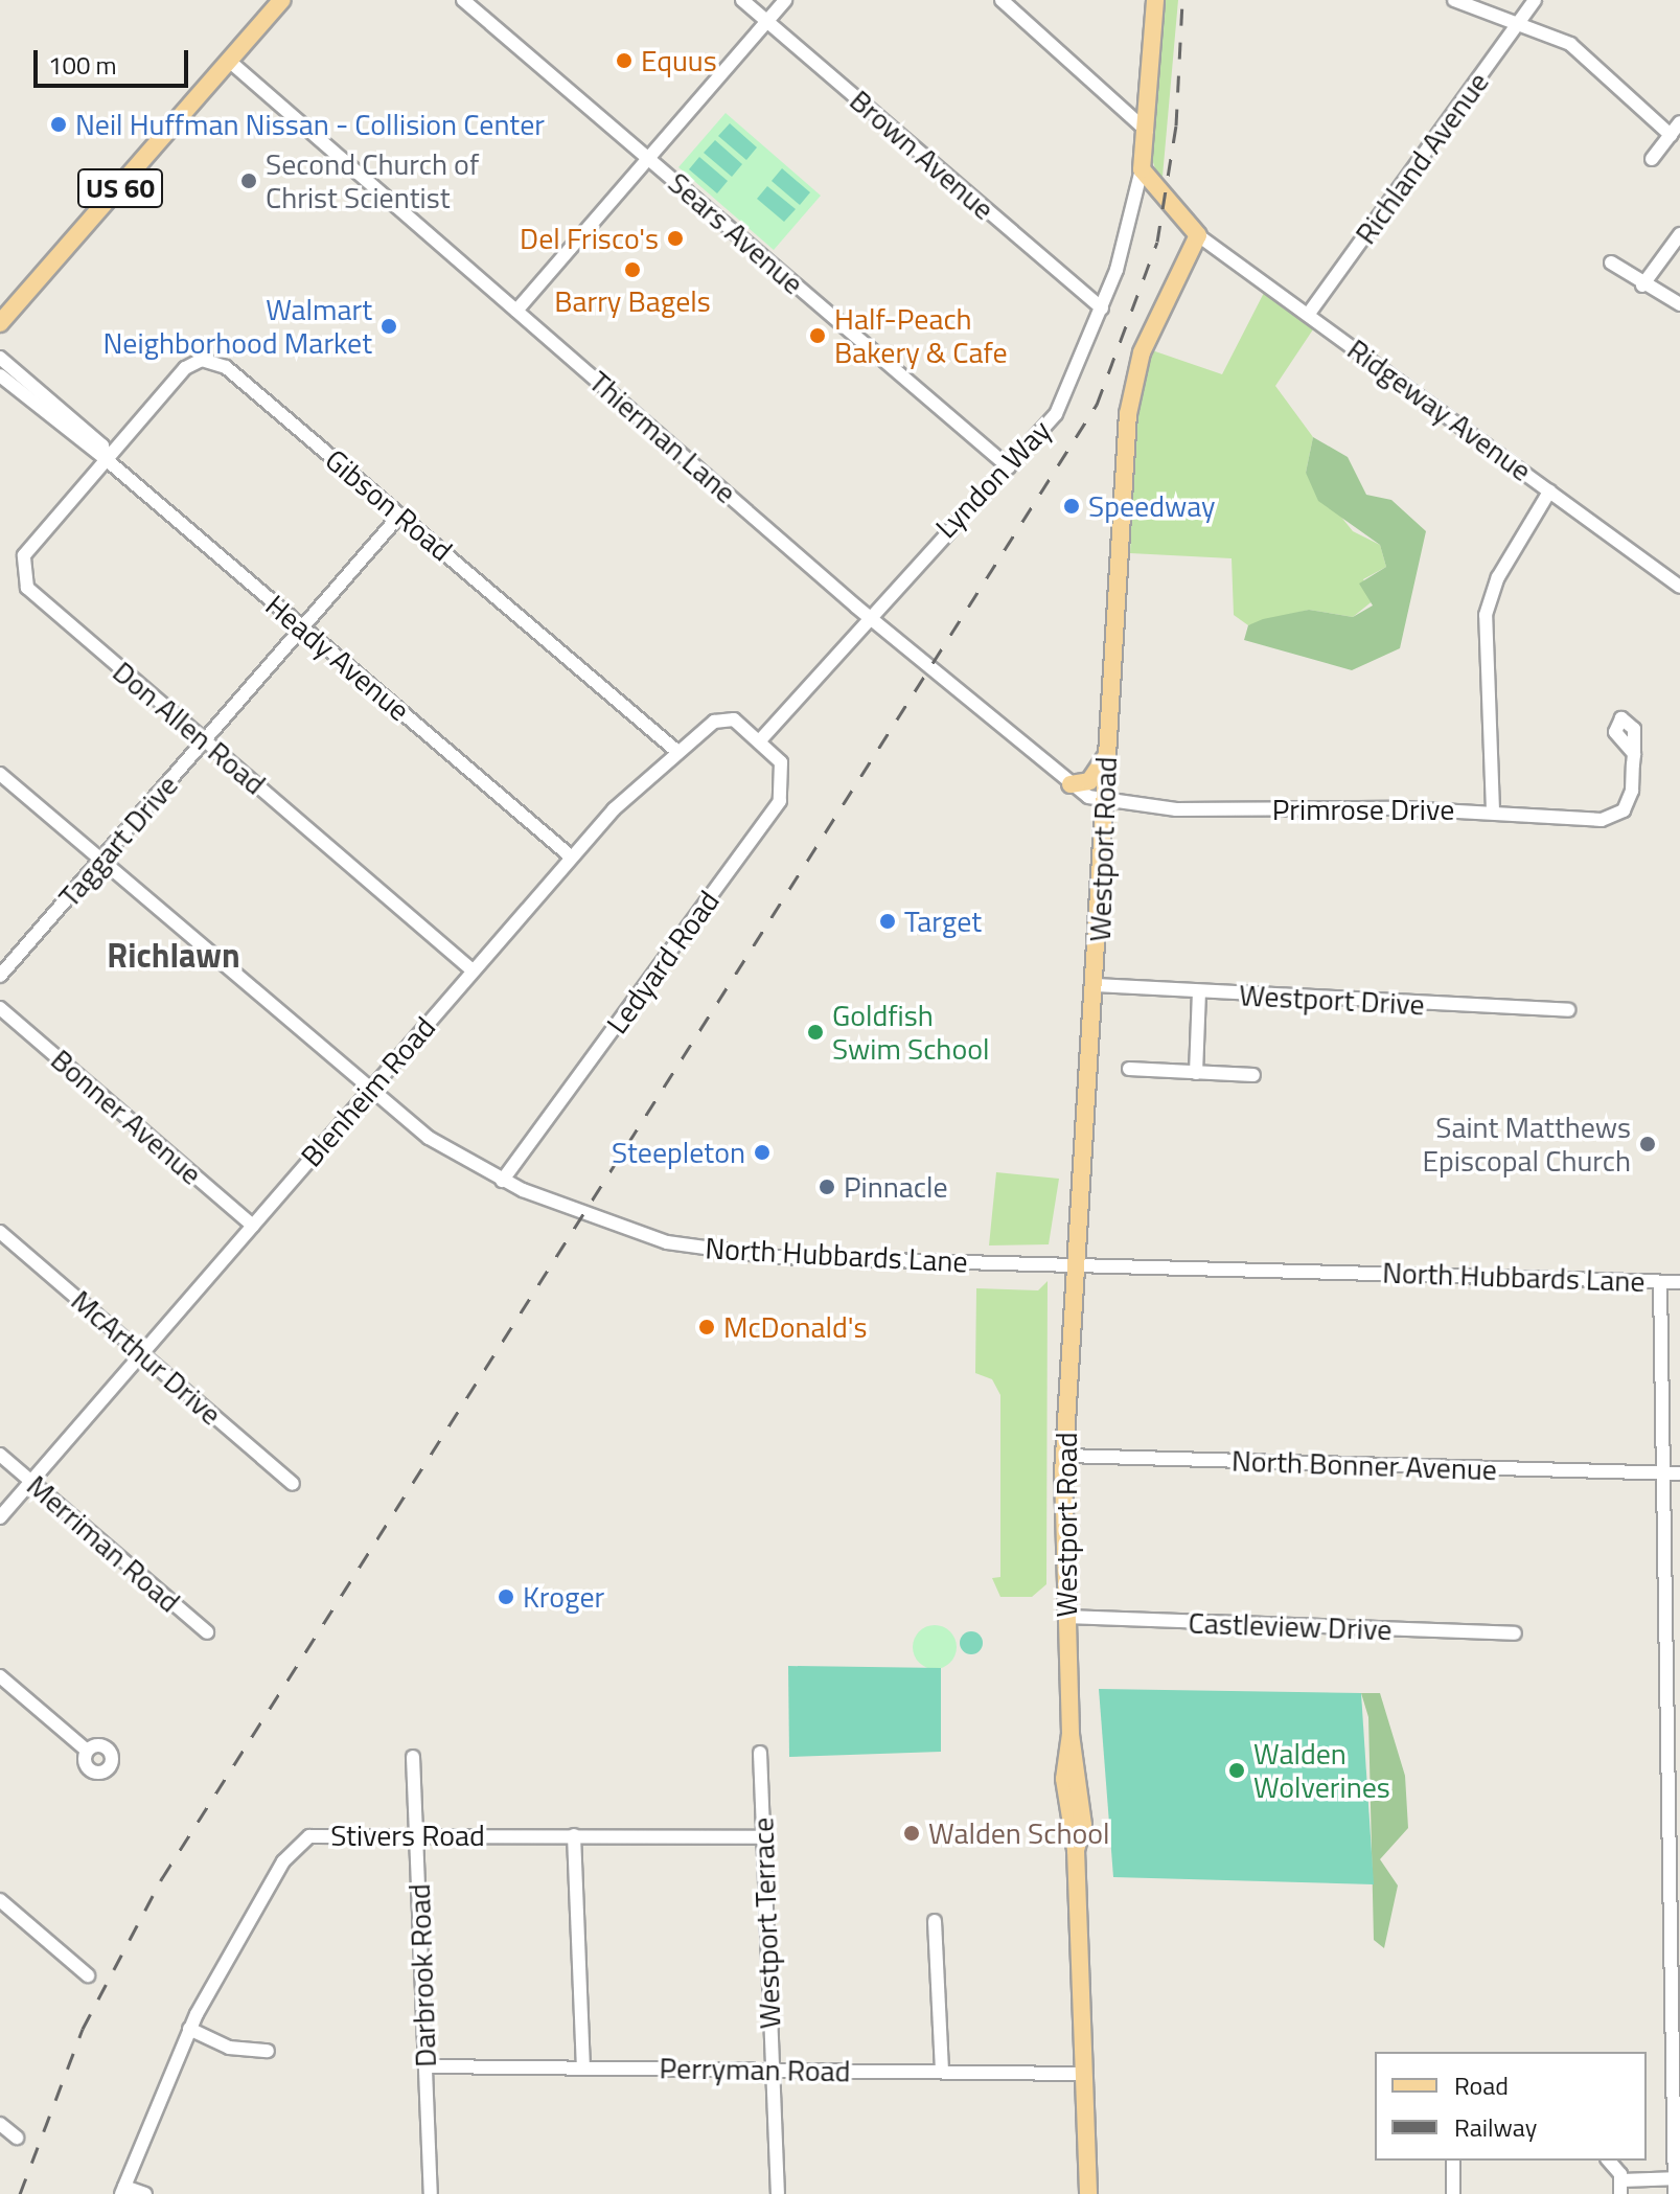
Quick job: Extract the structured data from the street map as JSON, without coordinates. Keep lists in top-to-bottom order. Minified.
{"streets":{"main road":["US 60","Westport Road"],"street":["Brown Avenue","Richland Avenue","Sears Avenue","Ridgeway Avenue","Thierman Lane","Lyndon Way","Gibson Road","Heady Avenue","Don Allen Road","Primrose Drive","Taggart Drive","Ledyard Road","Westport Drive","Blenheim Road","Bonner Avenue","North Hubbards Lane","McArthur Drive","North Bonner Avenue","Merriman Road","Castleview Drive","Stivers Road","Westport Terrace","Darbrook Road","Perryman Road"]},"crossings":[["Brown Avenue","Lyndon Way"],["Richland Avenue","Ridgeway Avenue"],["US 60","Thierman Lane"],["Sears Avenue","Lyndon Way"],["Ridgeway Avenue","Westport Road"],["Thierman Lane","Lyndon Way"],["Thierman Lane","Primrose Drive"],["Thierman Lane","Westport Road"],["Lyndon Way","Ledyard Road"],["Lyndon Way","Blenheim Road"],["Gibson Road","Heady Avenue"],["Gibson Road","Don Allen Road"],["Gibson Road","Taggart Drive"],["Gibson Road","Blenheim Road"],["Heady Avenue","Don Allen Road"],["Heady Avenue","Taggart Drive"],["Heady Avenue","Blenheim Road"],["Don Allen Road","Taggart Drive"],["Don Allen Road","Blenheim Road"],["Primrose Drive","Westport Road"],["Taggart Drive","North Hubbards Lane"],["Westport Road","Westport Drive"],["Westport Road","North Hubbards Lane"],["Westport Road","North Bonner Avenue"],["Westport Road","Castleview Drive"],["Westport Road","Perryman Road"],["Ledyard Road","Blenheim Road"],["Ledyard Road","North Hubbards Lane"],["Blenheim Road","Bonner Avenue"],["Blenheim Road","North Hubbards Lane"],["Blenheim Road","McArthur Drive"],["Blenheim Road","Merriman Road"],["Stivers Road","Westport Terrace"],["Stivers Road","Darbrook Road"],["Westport Terrace","Perryman Road"],["Darbrook Road","Perryman Road"]],"districts":["Richlawn"],"places":["Equus","Neil Huffman Nissan - Collision Center","Second Church of Christ Scientist","Del Frisco's","Barry Bagels","Walmart Neighborhood Market","Half-Peach Bakery & Cafe","Speedway","Target","Goldfish Swim School","Saint Matthews Episcopal Church","Steepleton","Pinnacle","McDonald's","Kroger","Walden Wolverines","Walden School"],"legend":["Road","Railway"],"scale_bar":"100 m"}
